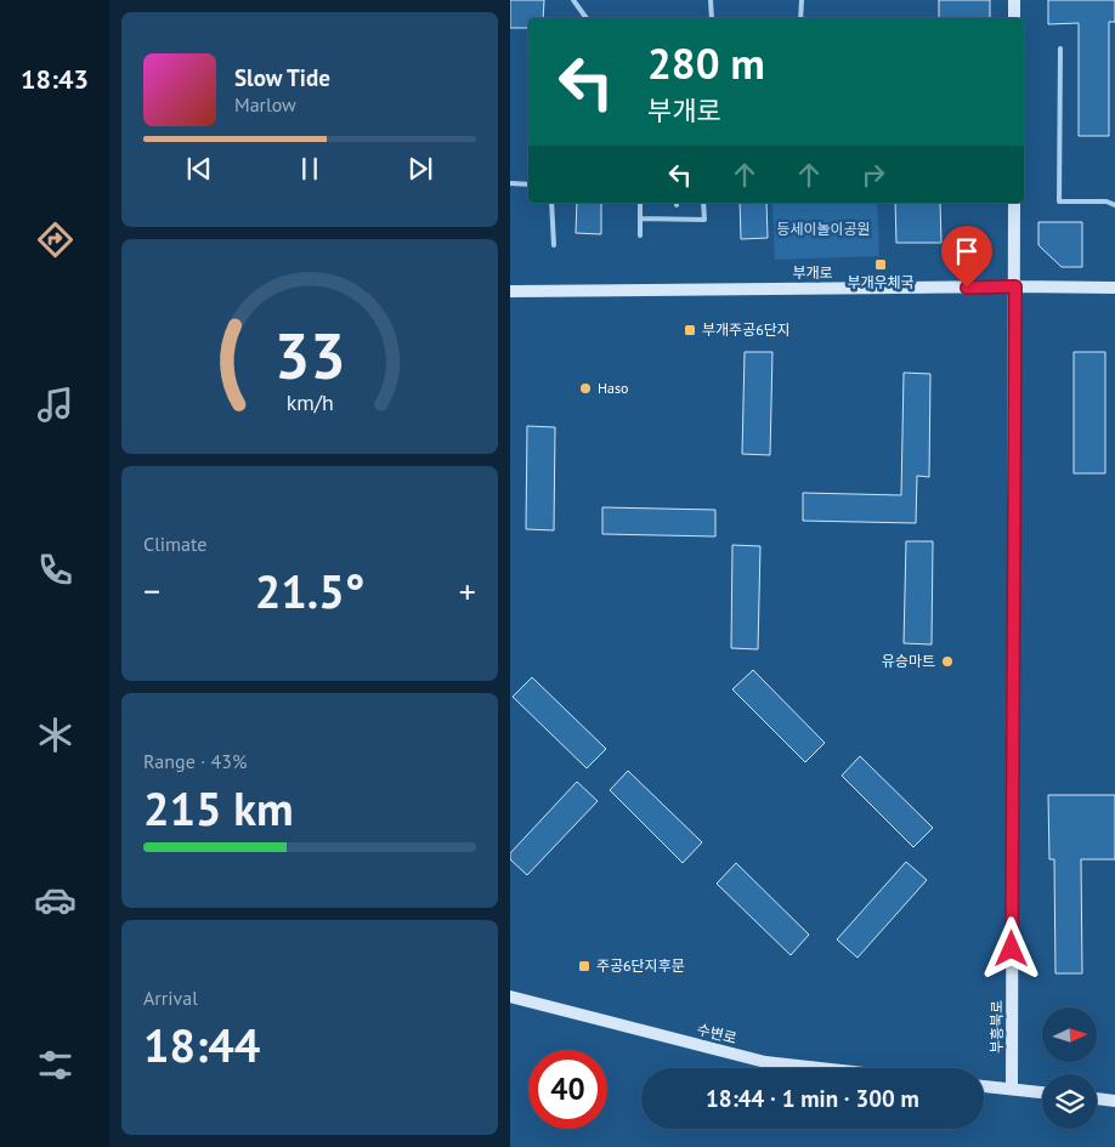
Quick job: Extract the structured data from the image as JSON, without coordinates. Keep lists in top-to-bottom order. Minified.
{"streets":{"street":["부개로","부흥북로","수변로"]},"crossings":[["부개로","부흥북로"]],"parks":["등세이놀이공원"],"places":{"transit":["부개우체국","부개주공6단지","주공6단지후문"],"other":["Haso","유승마트"]},"north":"right","page":{"tabs":"18:43","turn":["280 m","부개로"],"song":["Slow Tide","Marlow"],"tile":["Climate",["Range · 43%","215 km"],["Arrival","18:44"]],"heat":["−","21.5°","+"],"limit":"40","trip":"18:44 · 1 min · 300 m","gauge":["33","km/h"]}}
